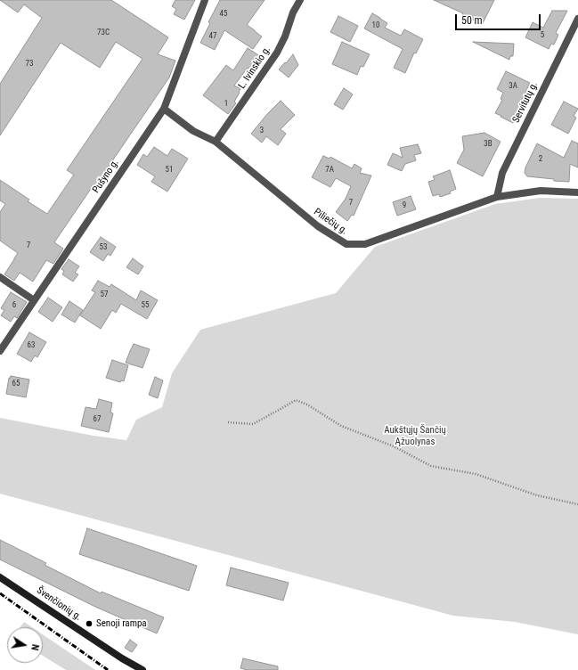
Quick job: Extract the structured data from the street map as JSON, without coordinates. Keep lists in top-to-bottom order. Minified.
{"streets":{"street":["L. Ivinskio g.","Servitutų g.","Pušyno g.","Piliečių g.","Švenčionių g."]},"crossings":[["L. Ivinskio g.","Piliečių g."],["Servitutų g.","Piliečių g."],["Pušyno g.","Piliečių g."]],"parks":["Aukštųjų Šančių Ąžuolynas"],"places":["Senoji rampa"],"house_numbers":["45","10","73C","5","47","73","3A","1","3","3B","2","51","7A","7","9","7","53","57","6","55","63","65","67"],"scale_bar":"50 m","north":"right"}
